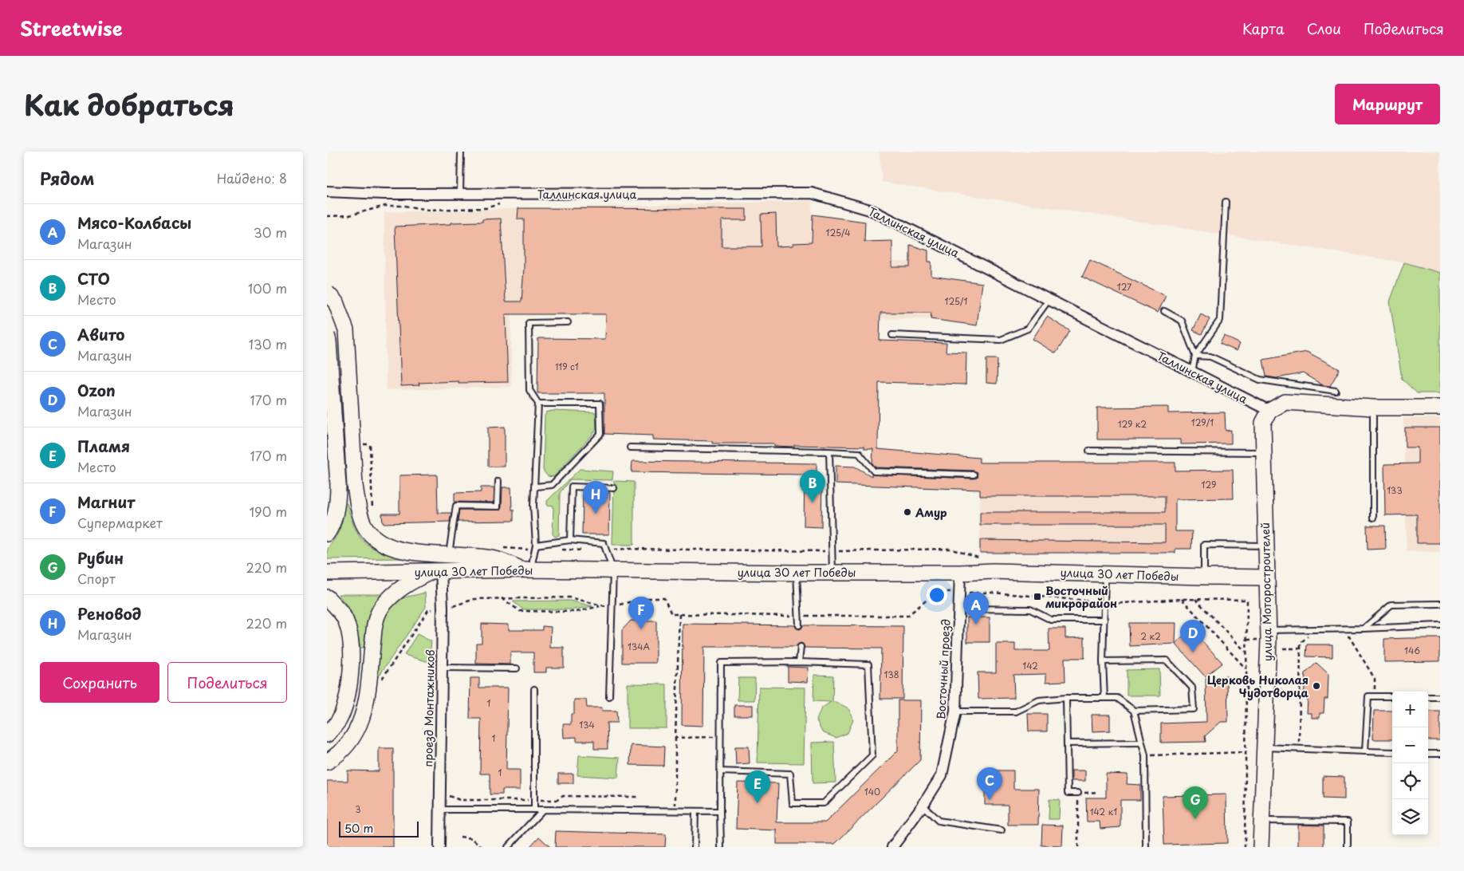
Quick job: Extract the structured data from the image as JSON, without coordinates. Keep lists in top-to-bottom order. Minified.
{"streets":{"street":["Таллинская улица","улица 30 лет Победы","улица Моторостроителей","Восточный проезд","проезд Монтажников"]},"crossings":[["Таллинская улица","улица Моторостроителей"],["улица 30 лет Победы","улица Моторостроителей"],["улица 30 лет Победы","Восточный проезд"],["улица 30 лет Победы","проезд Монтажников"]],"places":{"other":["Амур","Церковь Николая Чудотворца"],"transit":["Восточный микрорайон"]},"house_numbers":["125/4","127","125/1","119 с1","129/1","129 к2","129","133","2 к2","134А","146","142","138","1","134","1","1","140","3","142 к1"],"scale_bar":"50 m","page":{"header":"Streetwise","nav":["Карта","Слои","Поделиться"],"title":"Как добраться","buttons":["Маршрут",["Сохранить","Поделиться"]],"heading":["Рядом","Найдено: 8"],"list":[{"mark":"A","name":"Мясо-Колбасы","note":"Магазин","value":"30 m"},{"mark":"B","name":"СТО","note":"Место","value":"100 m"},{"mark":"C","name":"Авито","note":"Магазин","value":"130 m"},{"mark":"D","name":"Ozon","note":"Магазин","value":"170 m"},{"mark":"E","name":"Пламя","note":"Место","value":"170 m"},{"mark":"F","name":"Магнит","note":"Супермаркет","value":"190 m"},{"mark":"G","name":"Рубин","note":"Спорт","value":"220 m"},{"mark":"H","name":"Реновод","note":"Магазин","value":"220 m"}],"pins":["B","H","A","F","D","C","E","G"],"map_buttons":["+","−"],"scale":"50 m"}}
